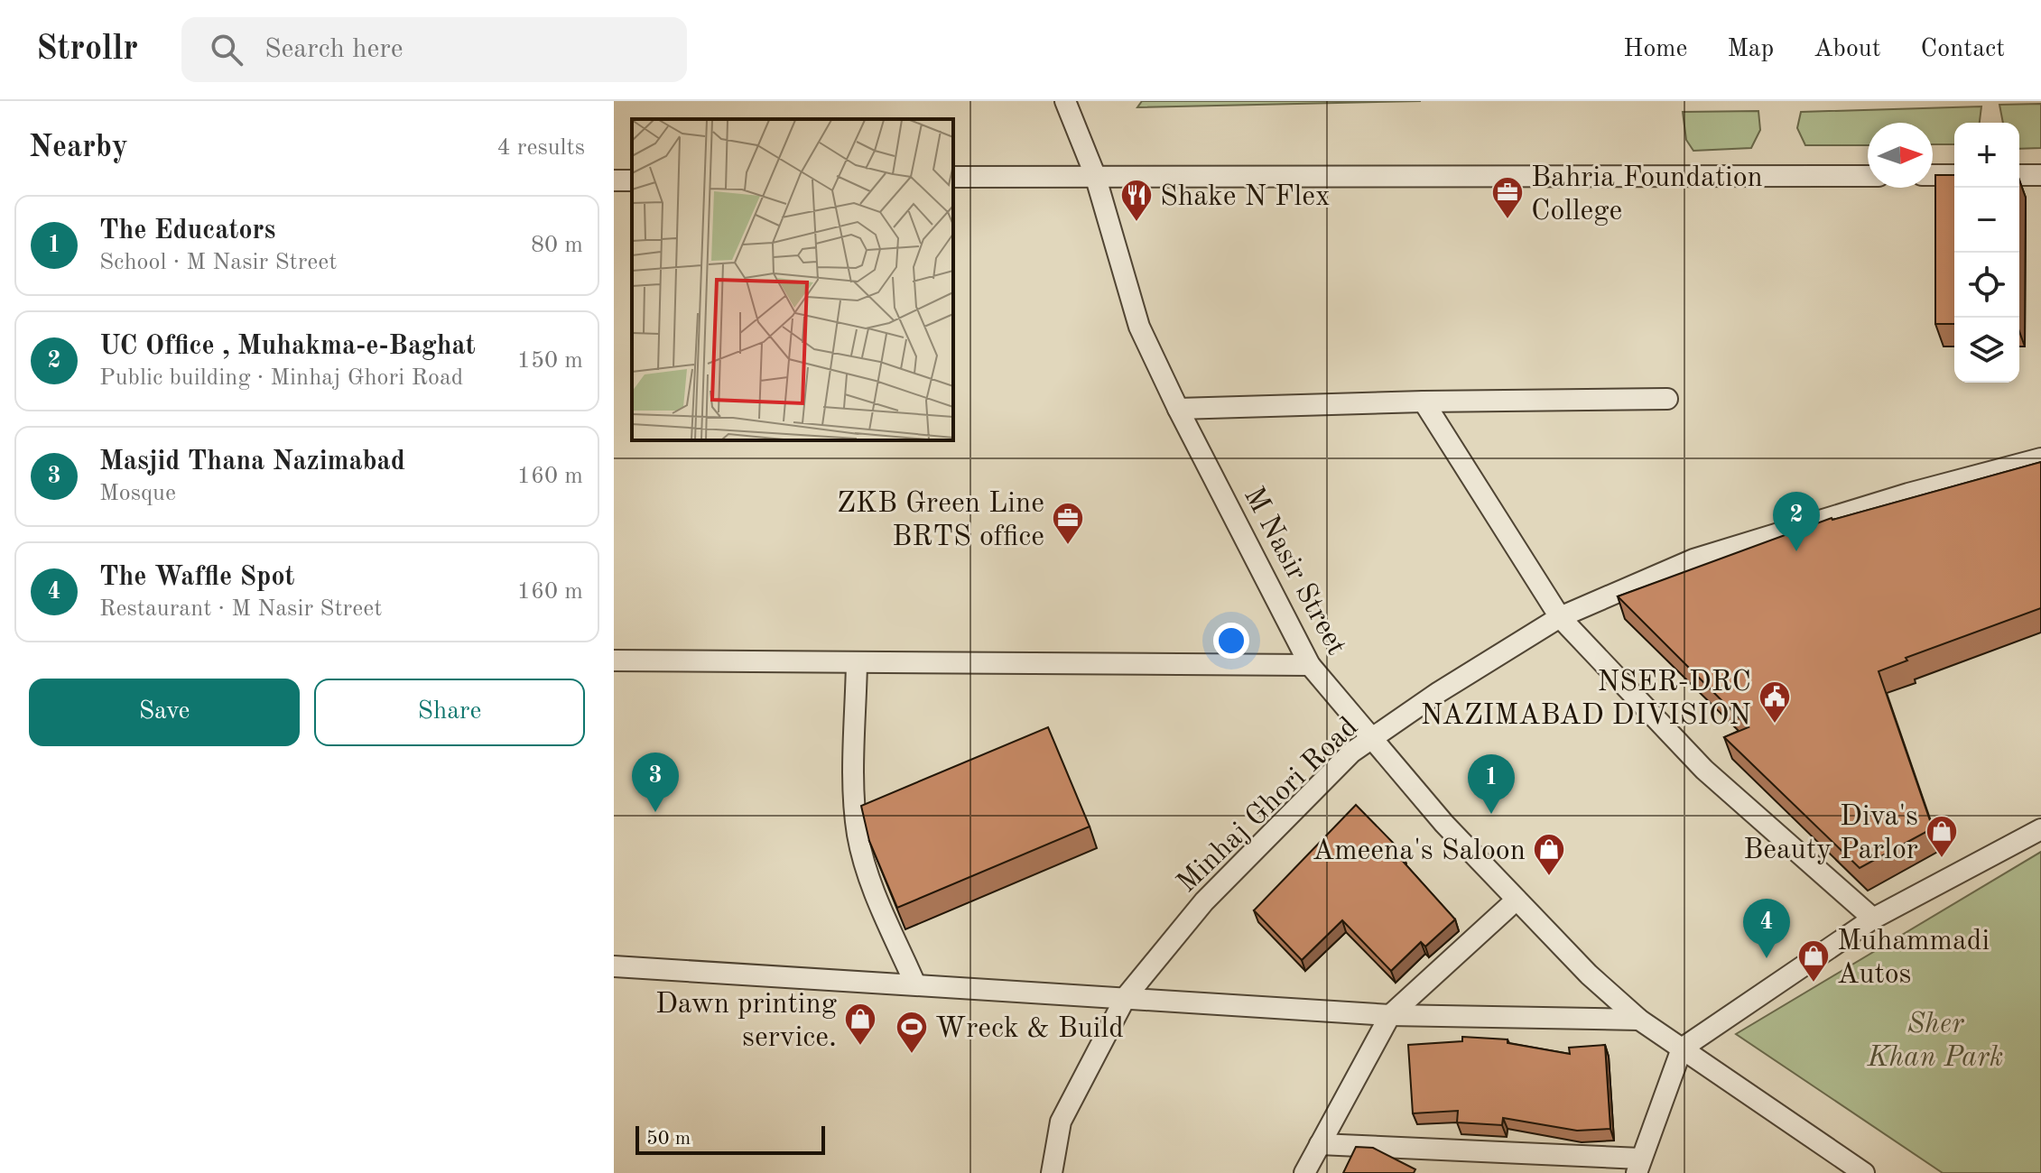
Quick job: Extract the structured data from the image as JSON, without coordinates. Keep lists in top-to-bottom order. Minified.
{"streets":{"street":["M Nasir Street","Minhaj Ghori Road"]},"crossings":[["M Nasir Street","Minhaj Ghori Road"]],"parks":["Sher Khan Park"],"places":{"office":["Bahria Foundation College","ZKB Green Line BRTS office"],"restaurant":["Shake N Flex"],"public building":["NSER-DRC NAZIMABAD DIVISION"],"shop":["Diva's Beauty Parlor","Ameena's Saloon","Muhammadi Autos","Dawn printing service."],"sports":["Wreck & Build"]},"scale_bar":"50 m","north":"right","page":{"header":"Strollr","search":"Search here","nav":["Home","Map","About","Contact"],"heading":["Nearby","4 results"],"map_buttons":["+","−"],"list":[{"mark":"1","name":"The Educators","note":"School · M Nasir Street","value":"80 m"},{"mark":"2","name":"UC Office , Muhakma-e-Baghat","note":"Public building · Minhaj Ghori Road","value":"150 m"},{"mark":"3","name":"Masjid Thana Nazimabad","note":"Mosque","value":"160 m"},{"mark":"4","name":"The Waffle Spot","note":"Restaurant · M Nasir Street","value":"160 m"}],"pins":["2","3","1","4"],"buttons":["Save","Share"],"scale":"50 m"}}
